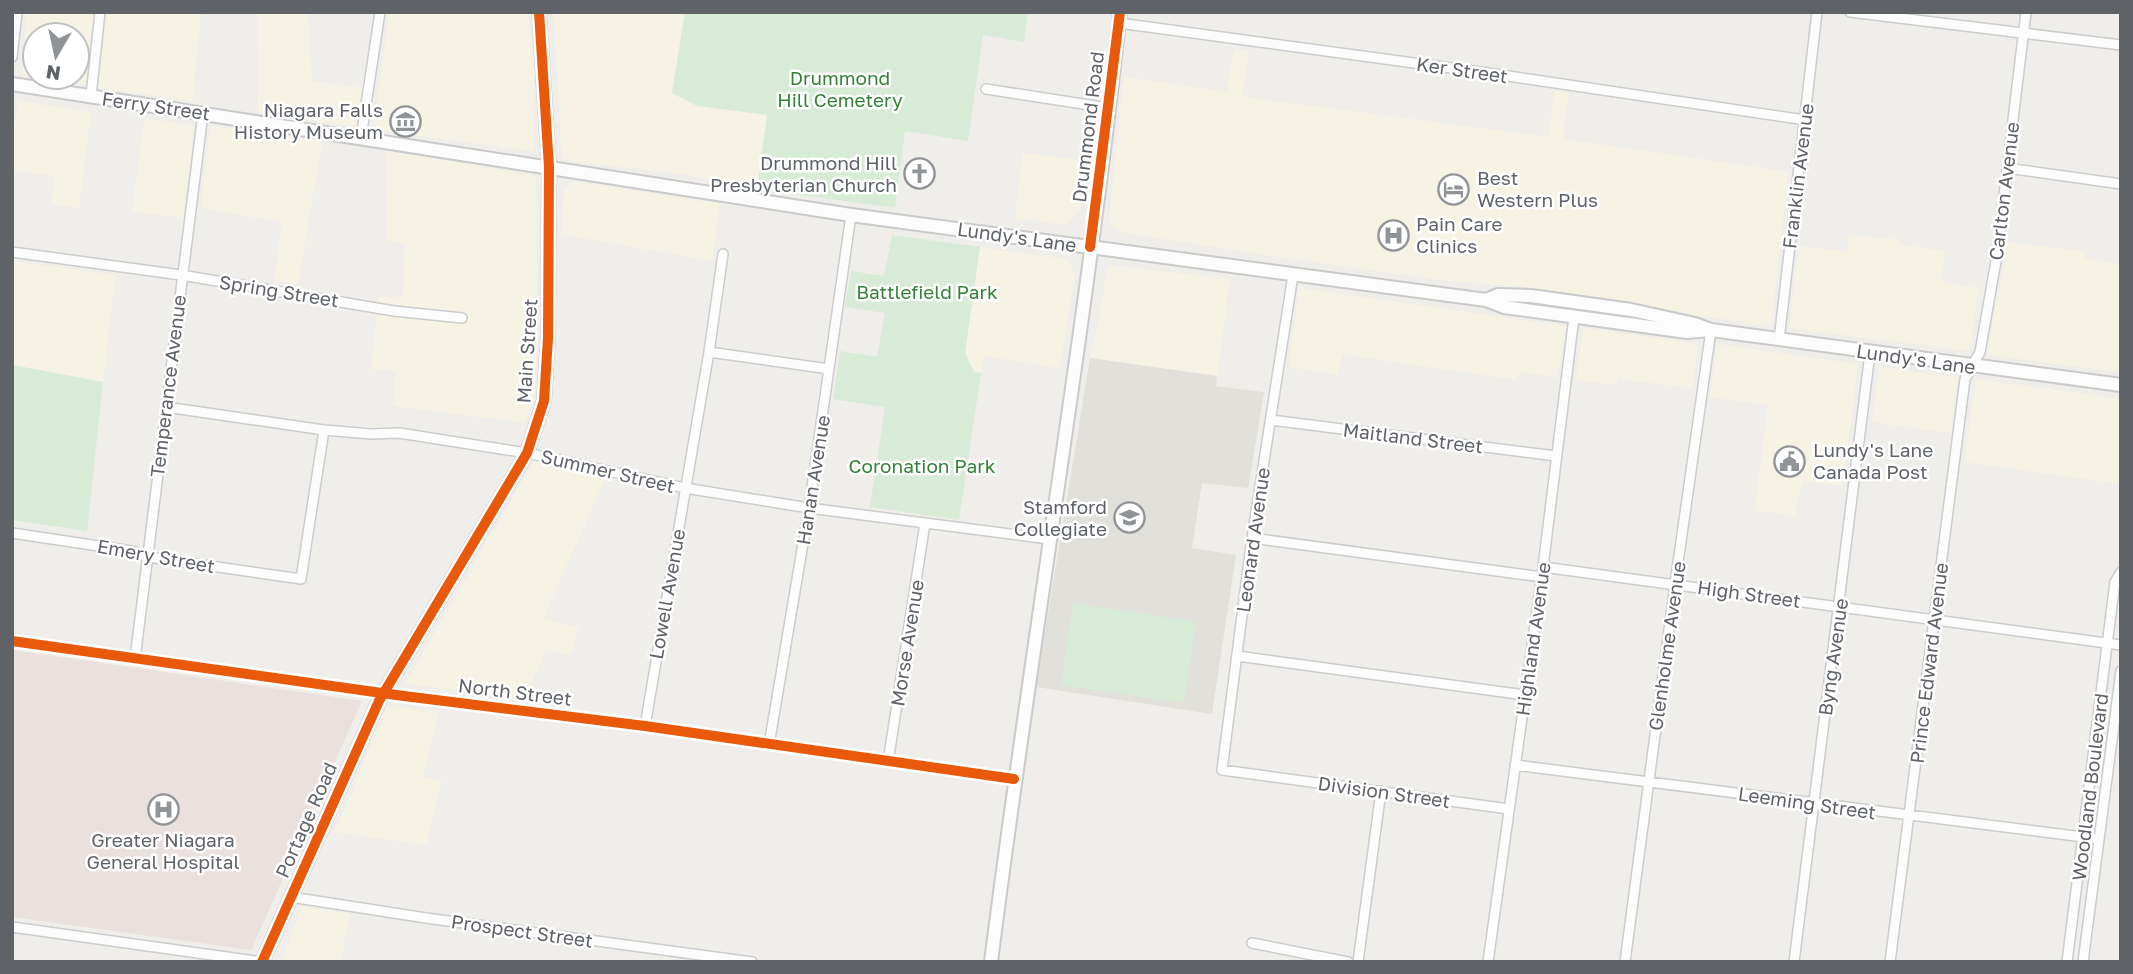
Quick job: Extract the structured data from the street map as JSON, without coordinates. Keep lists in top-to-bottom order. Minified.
{"streets":{"main road":["Ferry Street","Drummond Road","Lundy's Lane","Main Street","Portage Road"],"street":["Ker Street","Franklin Avenue","Carlton Avenue","Spring Street","Temperance Avenue","Maitland Street","Summer Street","Hanan Avenue","Leonard Avenue","Emery Street","Lowell Avenue","High Street","Highland Avenue","Morse Avenue","Glenholme Avenue","Byng Avenue","Prince Edward Avenue","North Street","Woodland Boulevard","Division Street","Leeming Street","Prospect Street"]},"crossings":[["Ker Street","Drummond Road"],["Ker Street","Franklin Avenue"],["Ferry Street","Lundy's Lane"],["Ferry Street","Main Street"],["Ferry Street","Temperance Avenue"],["Drummond Road","Lundy's Lane"],["Drummond Road","Summer Street"],["Drummond Road","North Street"],["Franklin Avenue","Lundy's Lane"],["Carlton Avenue","Lundy's Lane"],["Carlton Avenue","Prince Edward Avenue"],["Lundy's Lane","Main Street"],["Lundy's Lane","Hanan Avenue"],["Lundy's Lane","Leonard Avenue"],["Lundy's Lane","Highland Avenue"],["Lundy's Lane","Glenholme Avenue"],["Lundy's Lane","Byng Avenue"],["Lundy's Lane","Prince Edward Avenue"],["Spring Street","Temperance Avenue"],["Main Street","Summer Street"],["Main Street","North Street"],["Main Street","Portage Road"],["Temperance Avenue","Summer Street"],["Temperance Avenue","Emery Street"],["Temperance Avenue","North Street"],["Maitland Street","Leonard Avenue"],["Maitland Street","Highland Avenue"],["Summer Street","Hanan Avenue"],["Summer Street","Emery Street"],["Summer Street","Lowell Avenue"],["Summer Street","Morse Avenue"],["Hanan Avenue","North Street"],["Leonard Avenue","High Street"],["Leonard Avenue","Division Street"],["Lowell Avenue","North Street"],["High Street","Highland Avenue"],["High Street","Glenholme Avenue"],["High Street","Byng Avenue"],["High Street","Prince Edward Avenue"],["High Street","Woodland Boulevard"],["Highland Avenue","Division Street"],["Highland Avenue","Leeming Street"],["Morse Avenue","North Street"],["Glenholme Avenue","Leeming Street"],["Byng Avenue","Leeming Street"],["Prince Edward Avenue","Leeming Street"],["North Street","Portage Road"],["Woodland Boulevard","Leeming Street"],["Portage Road","Prospect Street"]],"parks":["Drummond Hill Cemetery","Battlefield Park","Coronation Park"],"places":{"museum":["Niagara Falls History Museum"],"church":["Drummond Hill Presbyterian Church"],"hotel":["Best Western Plus"],"hospital":["Pain Care Clinics","Greater Niagara General Hospital"],"public building":["Lundy's Lane Canada Post"],"school or university":["Stamford Collegiate"]},"north":"bottom"}
